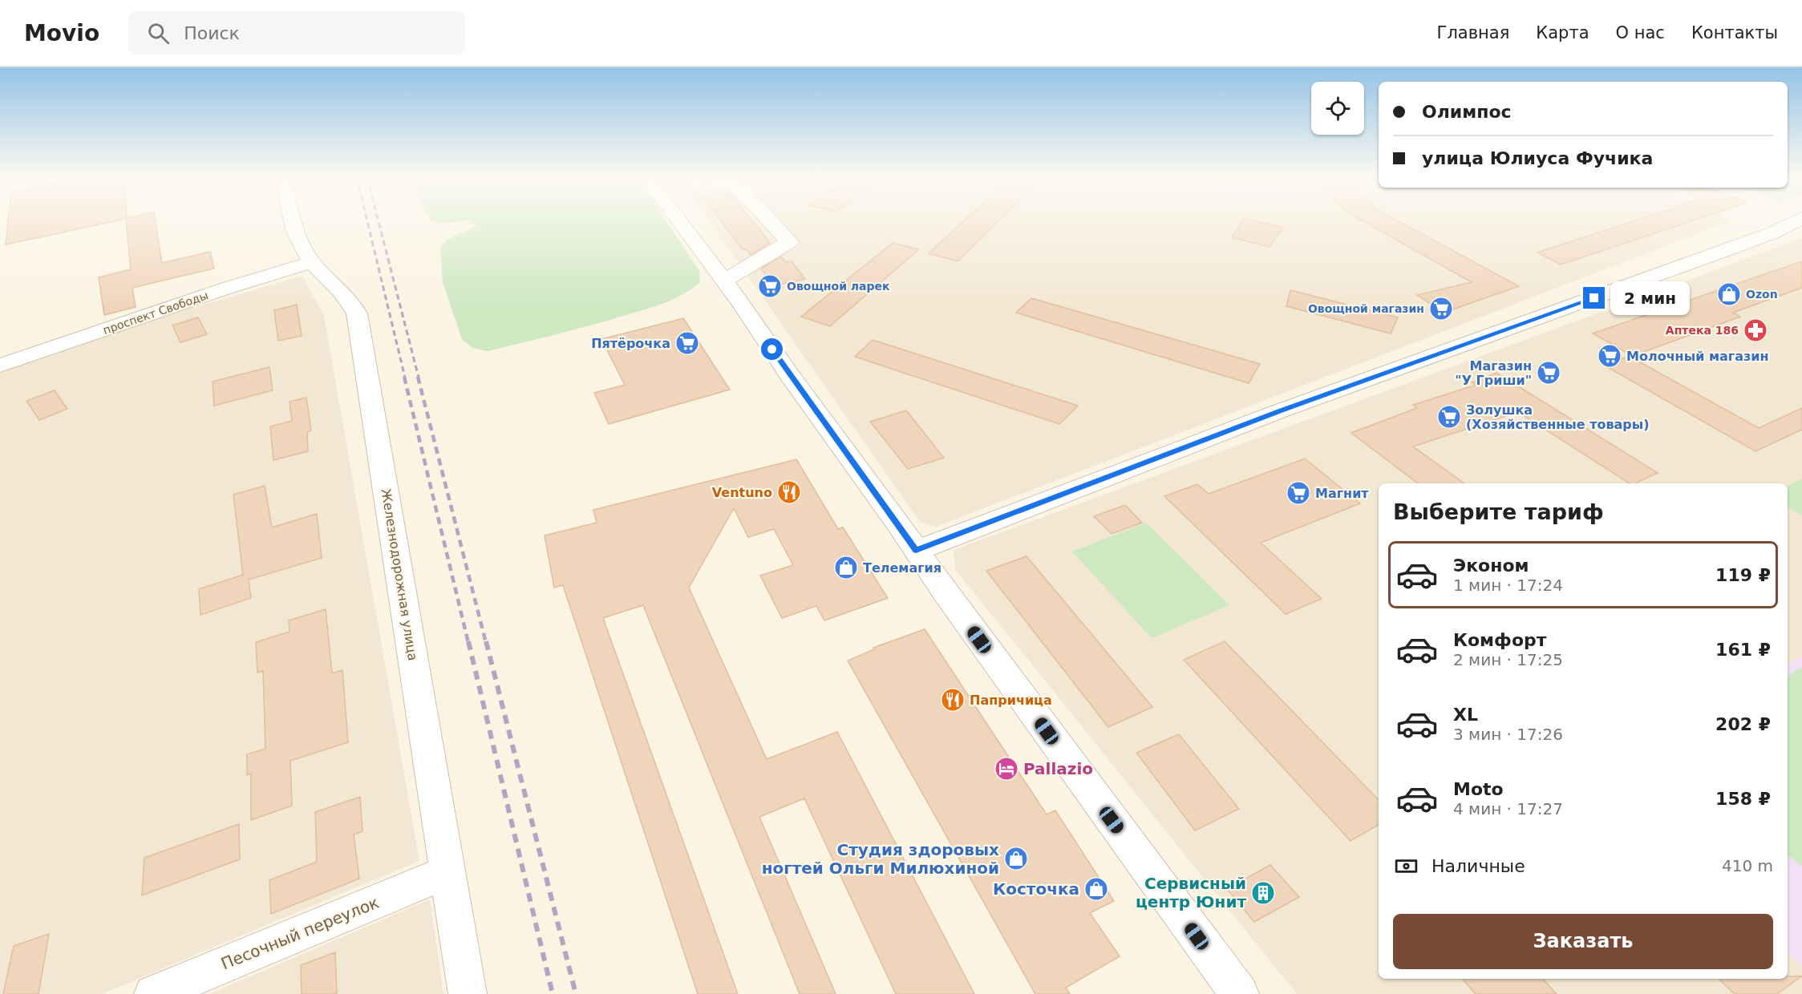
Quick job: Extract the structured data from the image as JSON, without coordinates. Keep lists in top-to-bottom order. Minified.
{"streets":{"street":["проспект Свободы","Железнодорожная улица","Песочный переулок"]},"crossings":[["проспект Свободы","Железнодорожная улица"],["Железнодорожная улица","Песочный переулок"]],"places":{"supermarket":["Овощной ларек","Овощной магазин","Пятёрочка","Молочный магазин","Магазин \"У Гриши\"","Золушка (Хозяйственные товары)","Магнит"],"shop":["Ozon","Телемагия","Студия здоровых ногтей Ольги Милюхиной","Косточка"],"pharmacy":["Аптека 186"],"restaurant":["Ventuno","Папричица"],"hotel":["Pallazio"],"building":["Сервисный центр Юнит"]},"page":{"header":"Movio","search":"Поиск","nav":["Главная","Карта","О нас","Контакты"],"banner":["Олимпос","улица Юлиуса Фучика"],"bubble":"2 мин","heading":"Выберите тариф","list":[{"name":"Эконом","note":"1 мин · 17:24","value":"119 ₽"},{"name":"Комфорт","note":"2 мин · 17:25","value":"161 ₽"},{"name":"XL","note":"3 мин · 17:26","value":"202 ₽"},{"name":"Moto","note":"4 мин · 17:27","value":"158 ₽"}],"pay":["Наличные","410 m"],"buttons":"Заказать"}}
